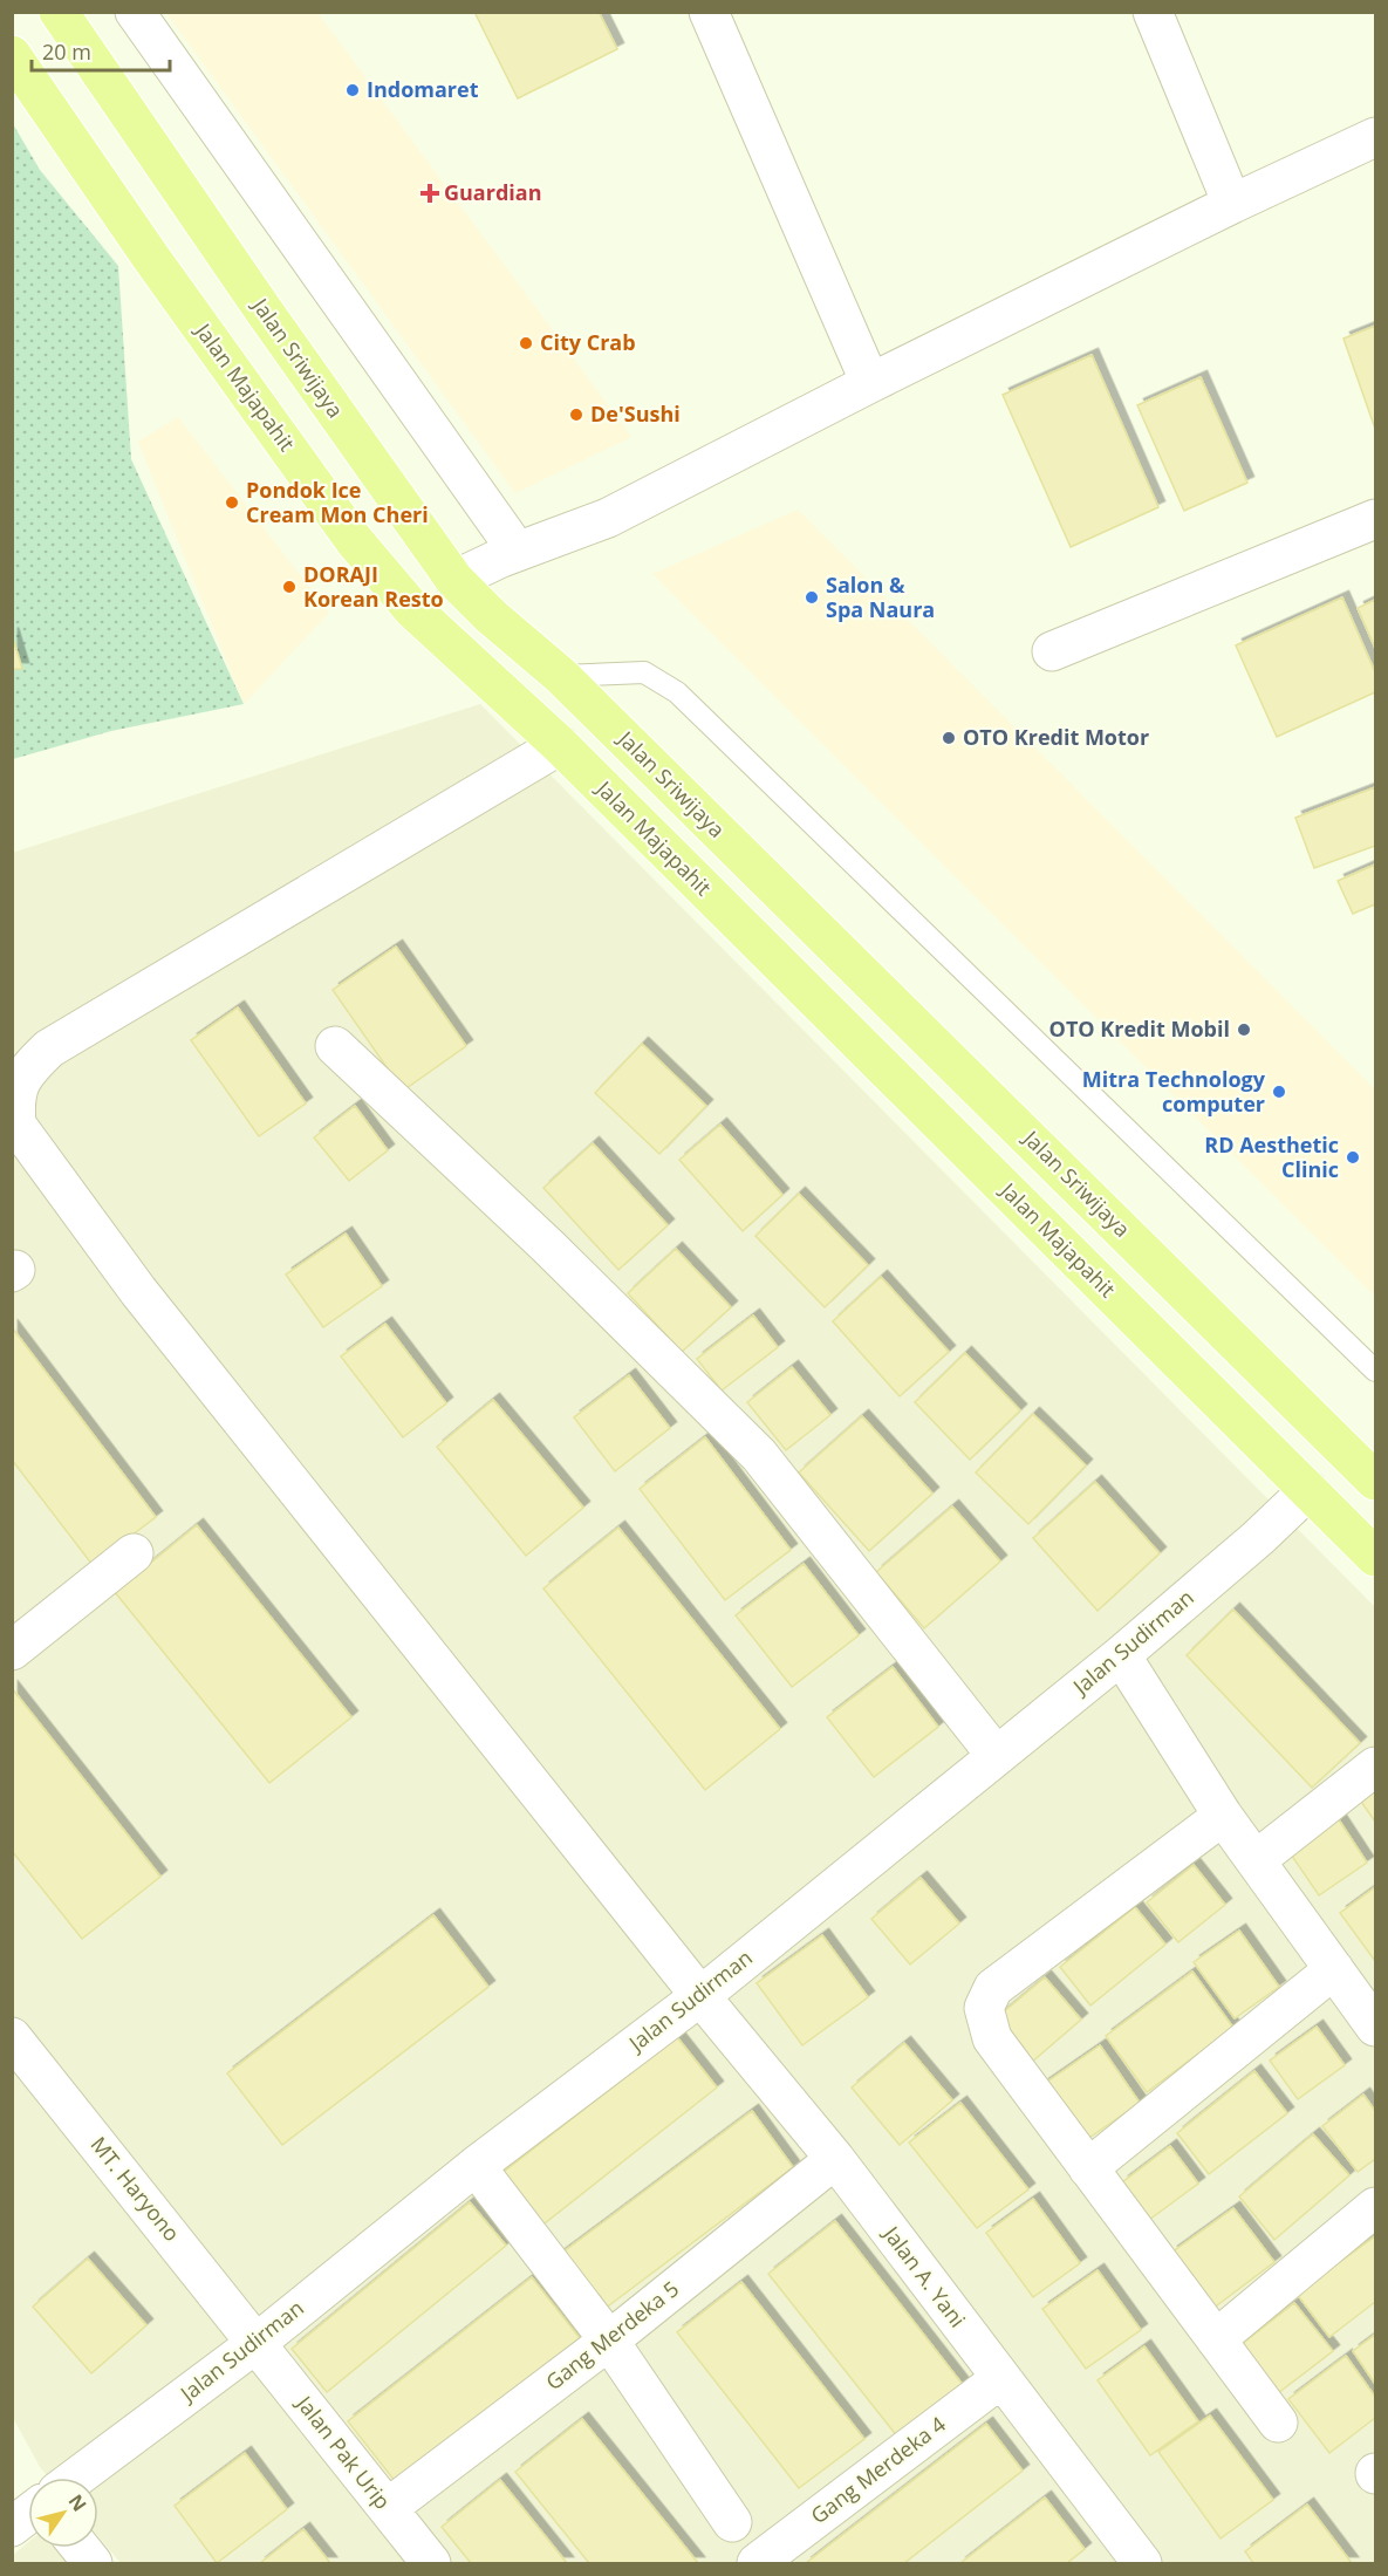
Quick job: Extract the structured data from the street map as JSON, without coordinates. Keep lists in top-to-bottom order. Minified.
{"streets":{"main road":["Jalan Sriwijaya","Jalan Majapahit"],"street":["Jalan Sudirman","MT. Haryono","Jalan A. Yani","Gang Merdeka 5","Jalan Pak Urip","Gang Merdeka 4"]},"crossings":[["Jalan Majapahit","Jalan Sudirman"],["Jalan Majapahit","Jalan A. Yani"],["Jalan Sudirman","MT. Haryono"],["Jalan Sudirman","Jalan A. Yani"],["Jalan Sudirman","Jalan Pak Urip"],["MT. Haryono","Jalan Pak Urip"],["Jalan A. Yani","Gang Merdeka 5"],["Jalan A. Yani","Gang Merdeka 4"],["Gang Merdeka 5","Jalan Pak Urip"]],"places":{"other":["Indomaret","City Crab","De'Sushi","Pondok Ice Cream Mon Cheri","DORAJI Korean Resto","Salon & Spa Naura","OTO Kredit Motor","OTO Kredit Mobil","Mitra Technology computer","RD Aesthetic Clinic"],"health":["Guardian"]},"scale_bar":"20 m","north":"top right"}
